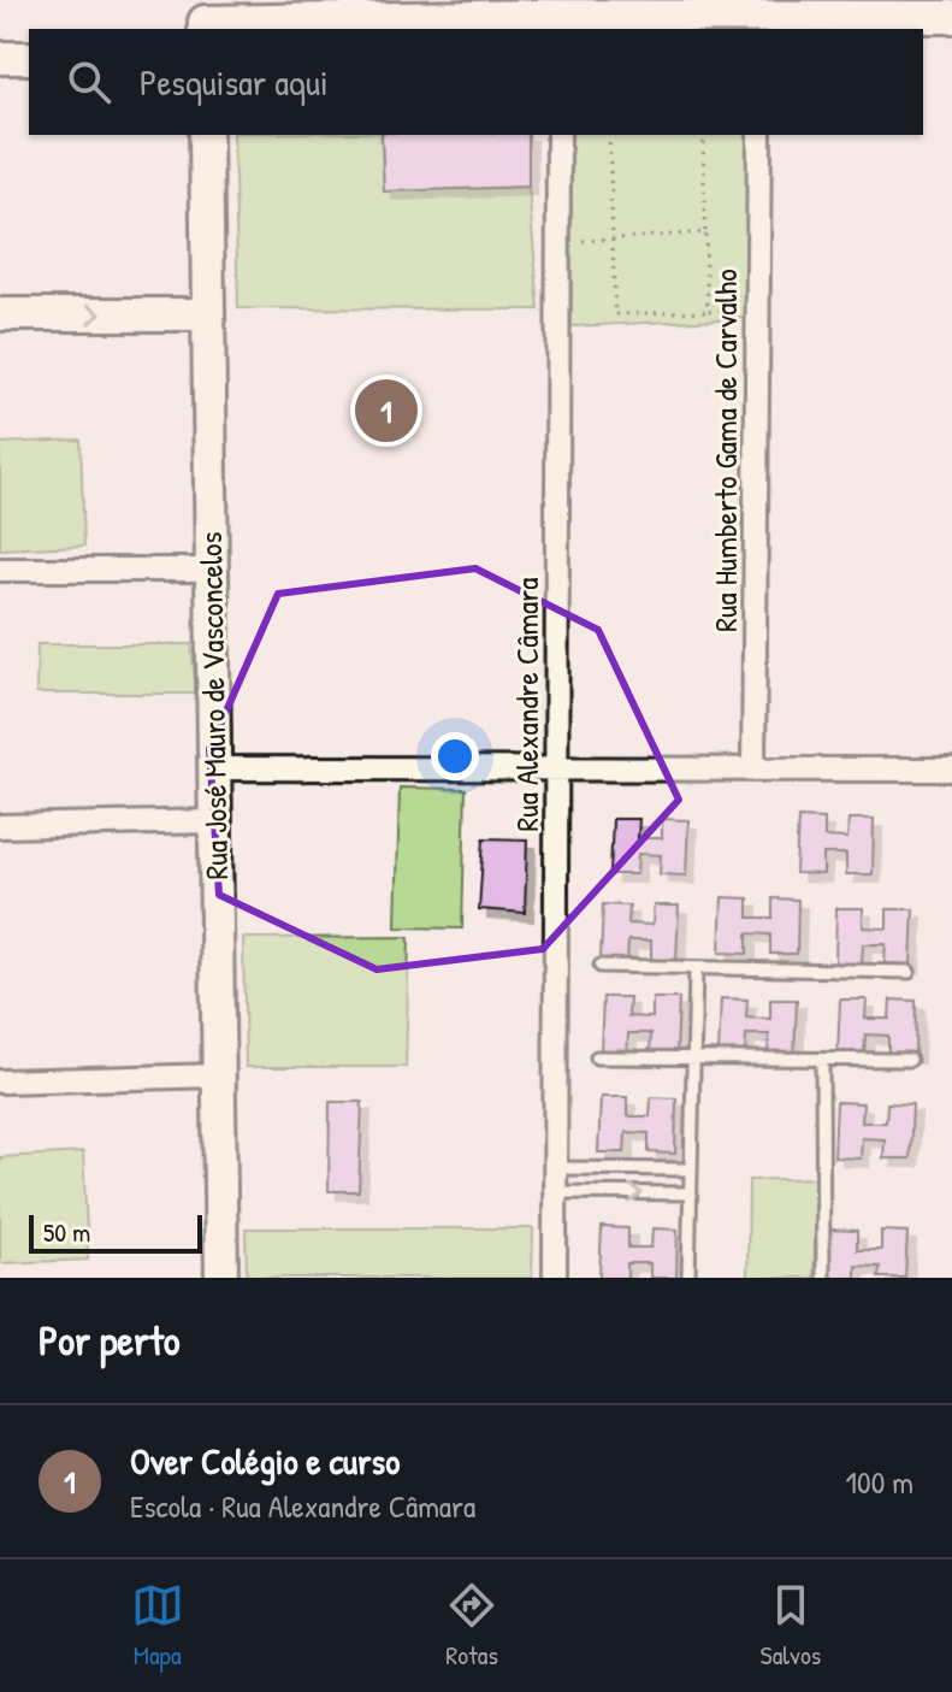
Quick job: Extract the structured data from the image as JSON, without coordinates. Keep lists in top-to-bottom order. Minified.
{"streets":{"main road":["Rua José Mauro de Vasconcelos"],"street":["Rua Humberto Gama de Carvalho","Rua Alexandre Câmara"]},"scale_bar":"50 m","page":{"search":"Pesquisar aqui","pins":"1","scale":"50 m","heading":"Por perto","list":[{"mark":"1","name":"Over Colégio e curso","note":"Escola · Rua Alexandre Câmara","value":"100 m"}],"nav":["Mapa","Rotas","Salvos"]}}
